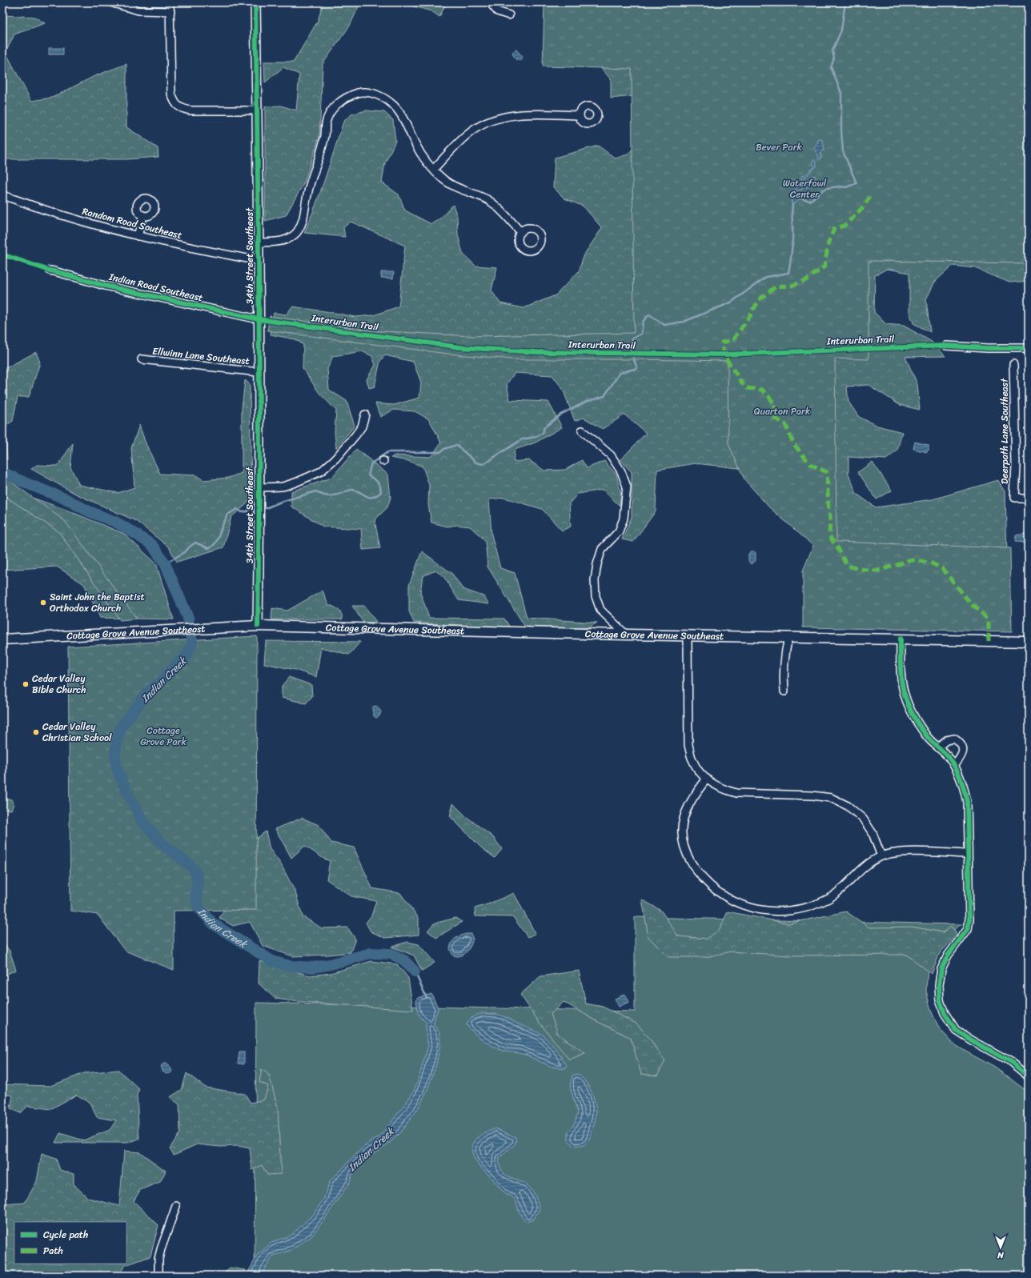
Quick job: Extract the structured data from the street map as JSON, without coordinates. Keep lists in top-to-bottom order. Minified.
{"streets":{"main road":["Cottage Grove Avenue Southeast"],"street":["Random Road Southeast","34th Street Southeast","Indian Road Southeast","Ellwinn Lane Southeast","Deerpath Lane Southeast"],"cycle path":["Interurban Trail"]},"crossings":[["Random Road Southeast","34th Street Southeast"],["34th Street Southeast","Indian Road Southeast"],["34th Street Southeast","Ellwinn Lane Southeast"],["34th Street Southeast","Cottage Grove Avenue Southeast"]],"water":["Indian Creek"],"parks":["Bever Park","Waterfowl Center","Quarton Park","Cottage Grove Park"],"places":["Saint John the Baptist Orthodox Church","Cedar Valley Bible Church","Cedar Valley Christian School"],"legend":["Cycle path","Path"],"north":"bottom"}
